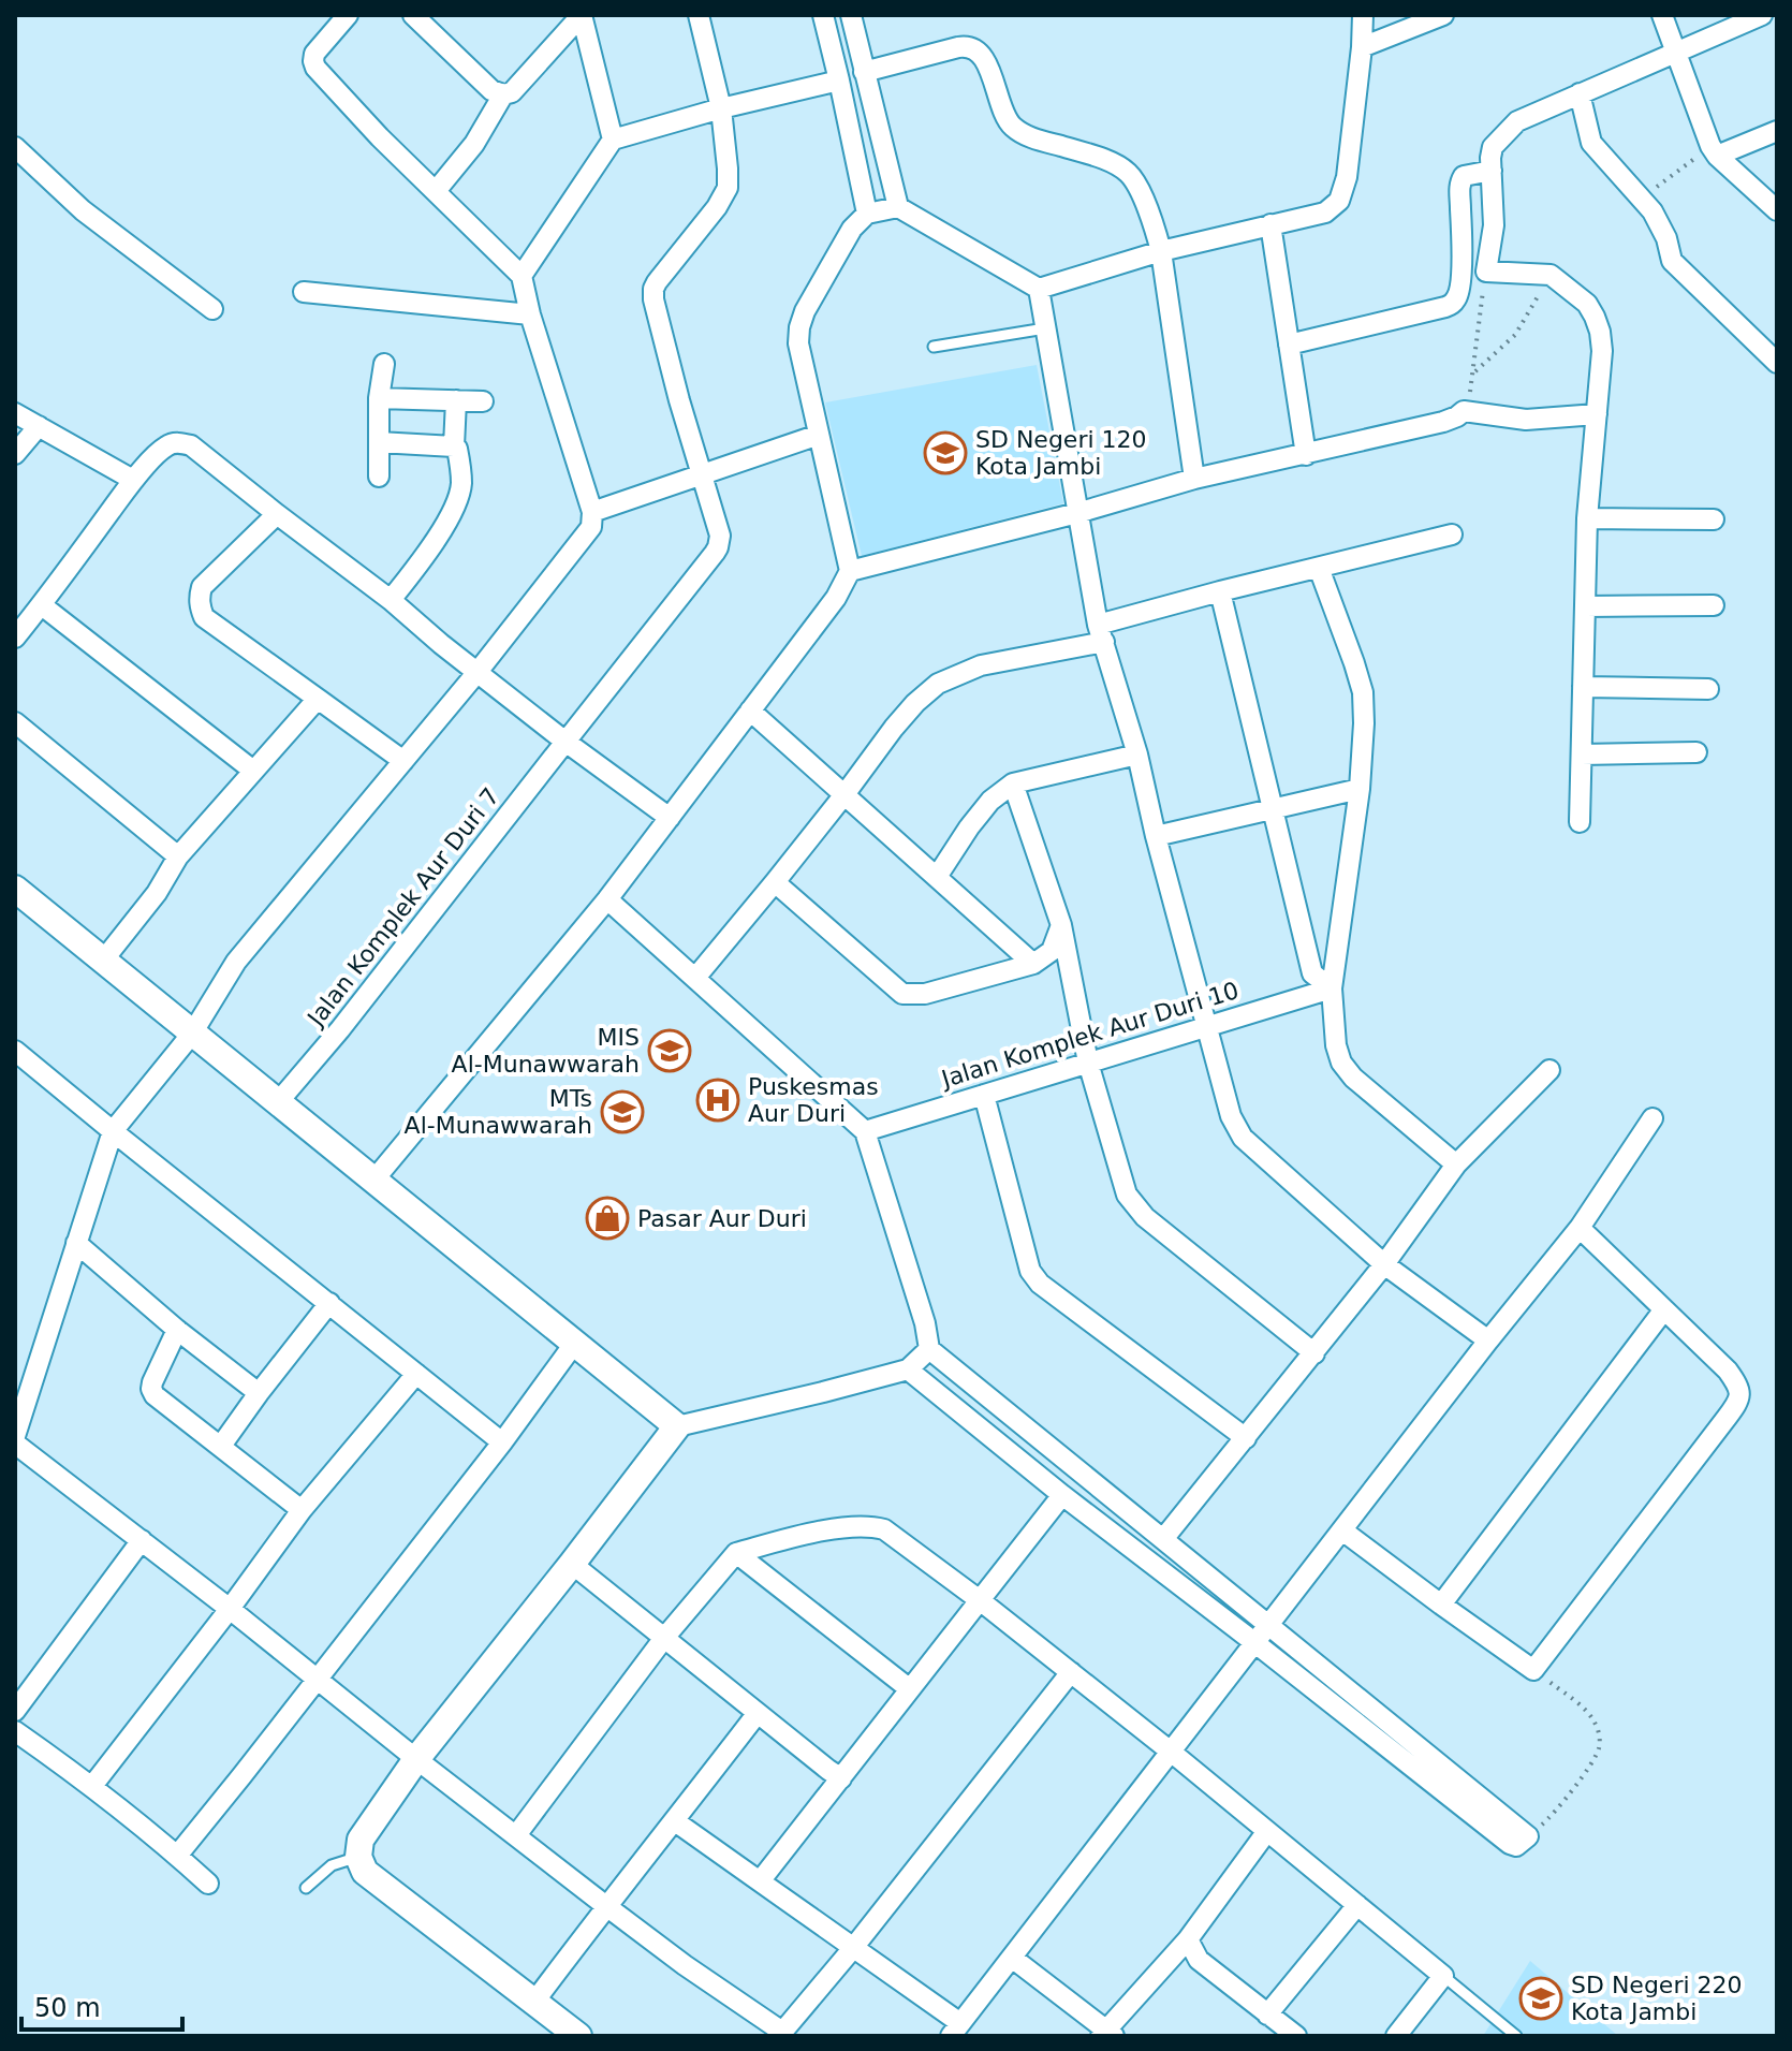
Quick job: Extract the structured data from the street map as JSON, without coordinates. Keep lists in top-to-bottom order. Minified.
{"streets":{"street":["Jalan Komplek Aur Duri 7","Jalan Komplek Aur Duri 10"]},"places":{"school or university":["SD Negeri 120 Kota Jambi","MIS Al-Munawwarah","MTs Al-Munawwarah","SD Negeri 220 Kota Jambi"],"hospital":["Puskesmas Aur Duri"],"shop":["Pasar Aur Duri"]},"scale_bar":"50 m"}
